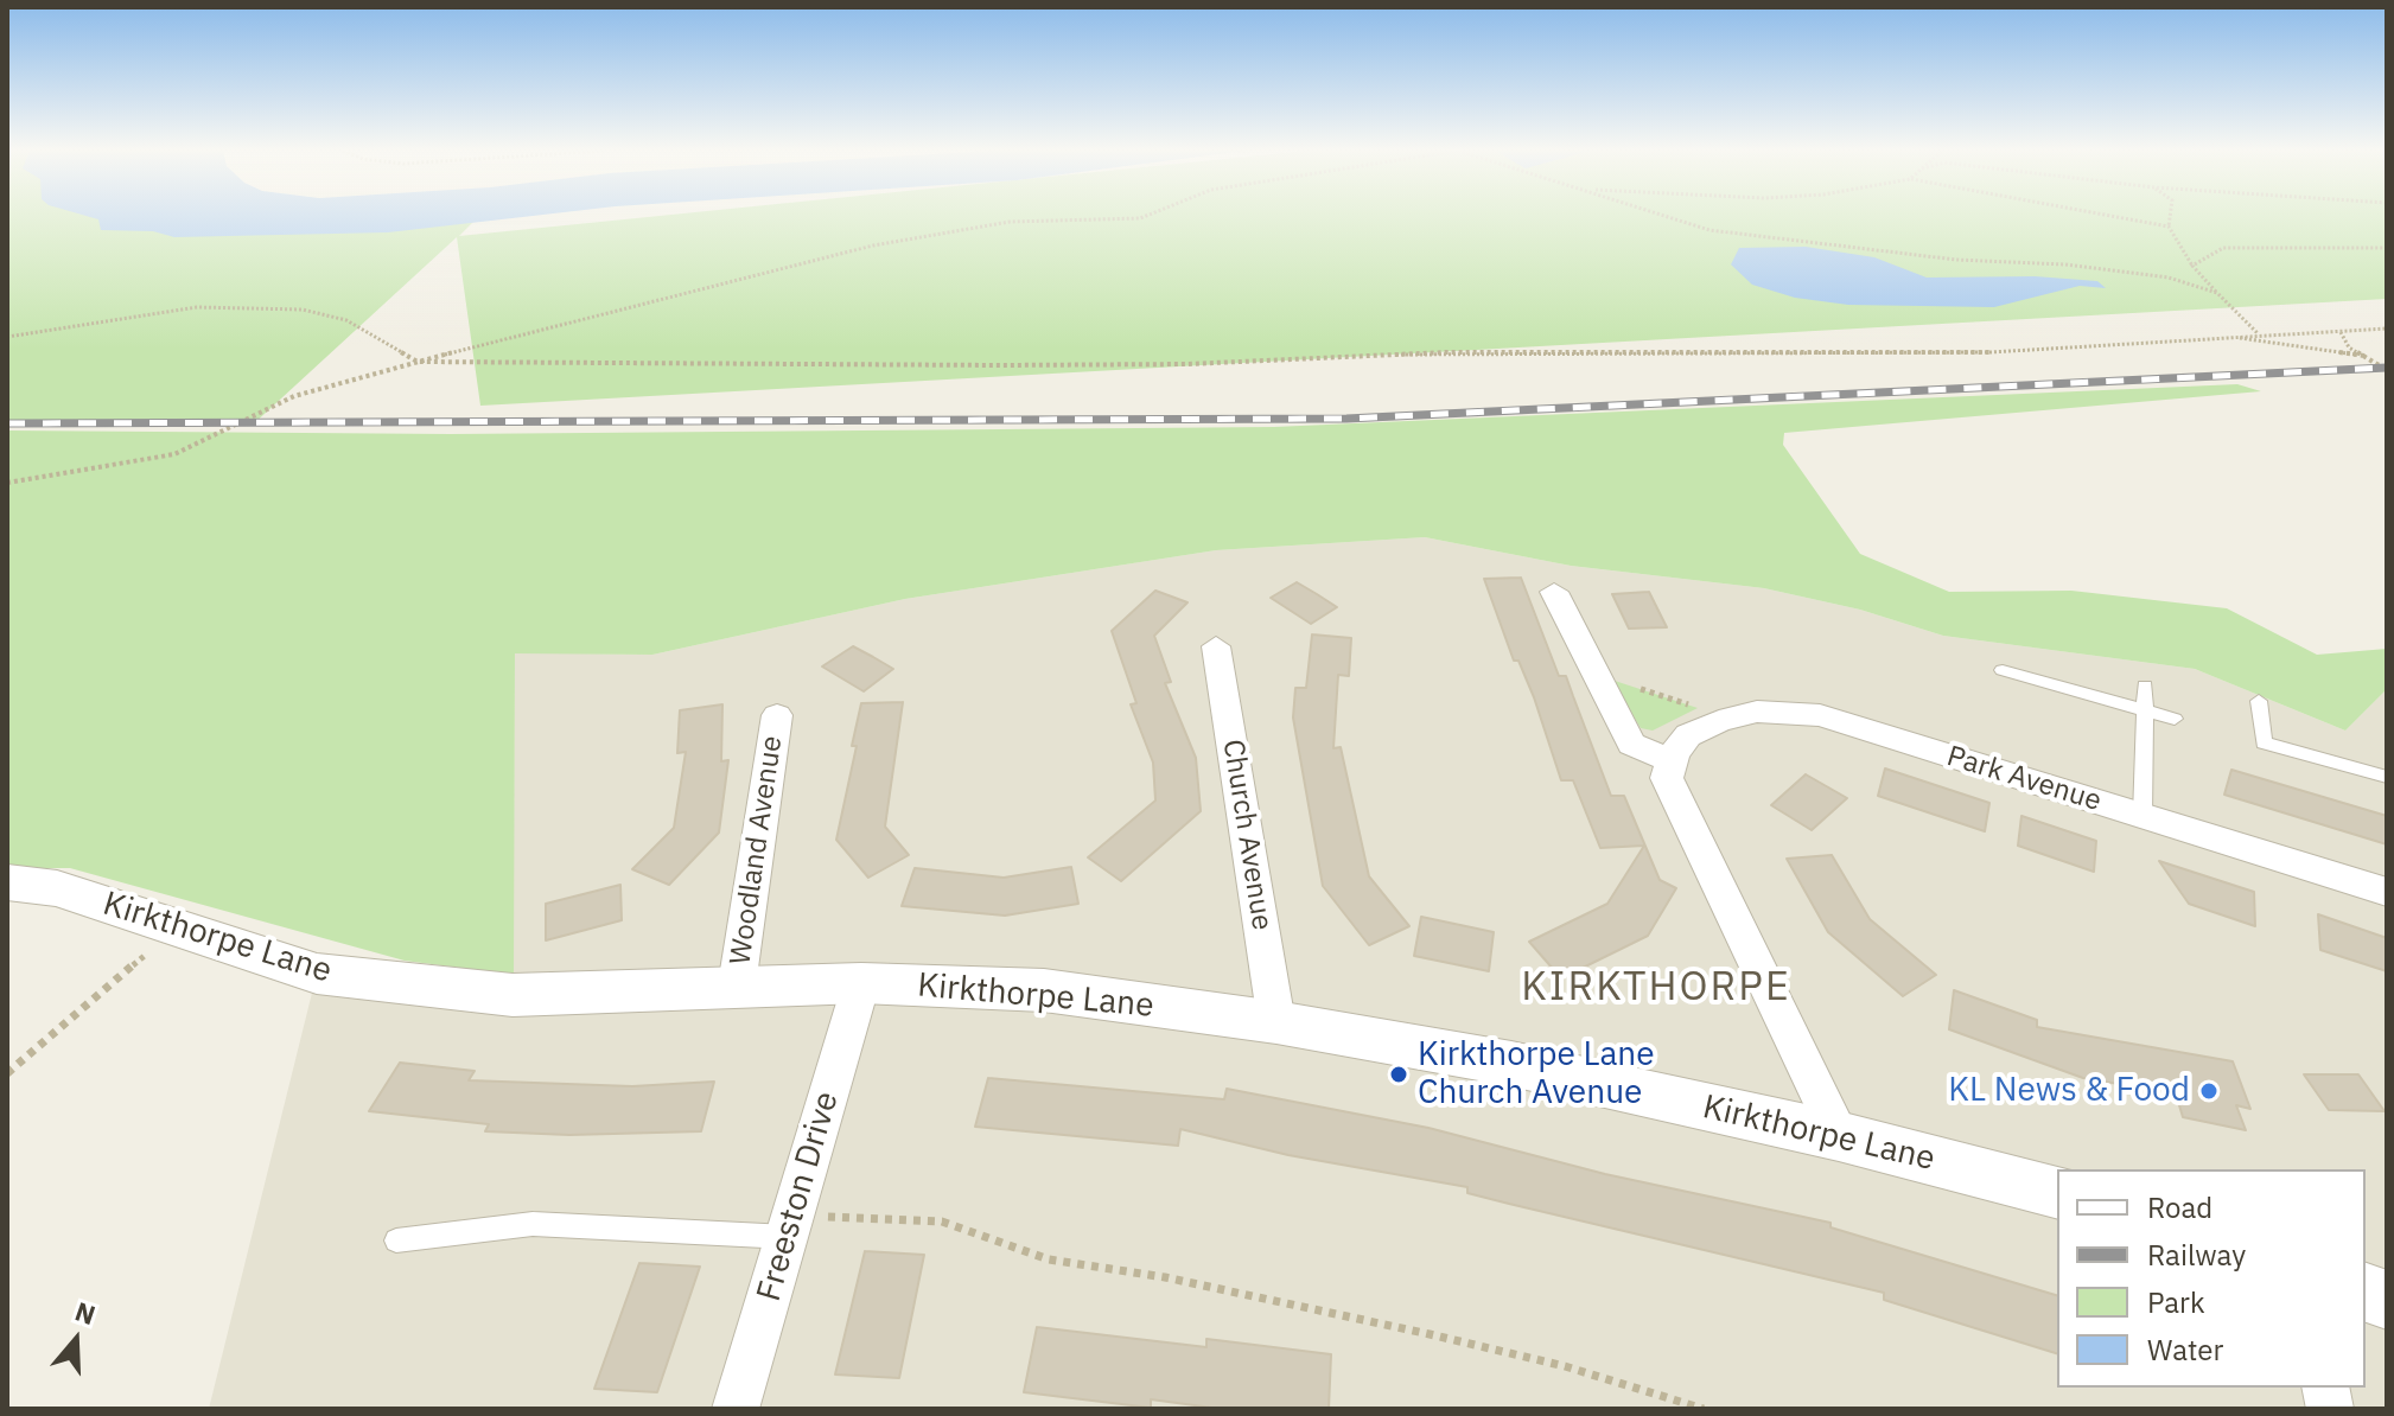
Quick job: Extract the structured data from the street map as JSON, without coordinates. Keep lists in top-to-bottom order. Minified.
{"streets":{"street":["Park Avenue","Church Avenue","Woodland Avenue","Kirkthorpe Lane","Freeston Drive"]},"crossings":[["Church Avenue","Kirkthorpe Lane"],["Woodland Avenue","Kirkthorpe Lane"],["Kirkthorpe Lane","Freeston Drive"]],"districts":["KIRKTHORPE"],"places":["Kirkthorpe Lane Church Avenue","KL News & Food"],"legend":["Road","Railway","Park","Water"],"north":"top"}
